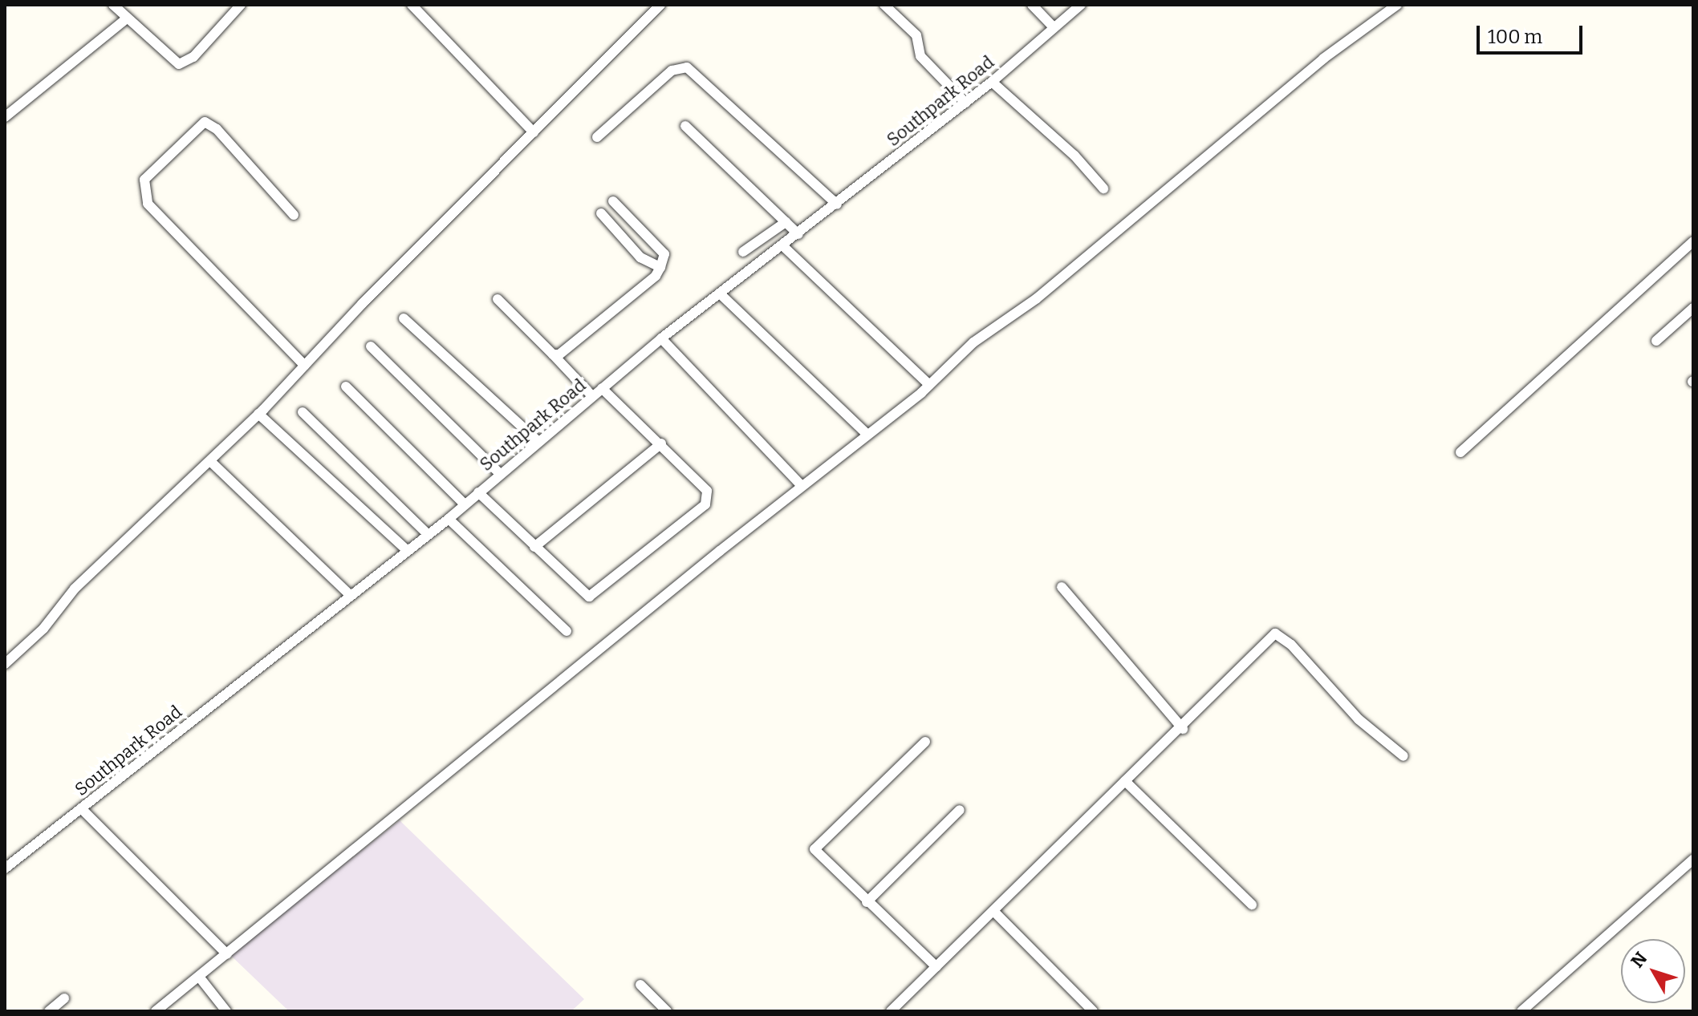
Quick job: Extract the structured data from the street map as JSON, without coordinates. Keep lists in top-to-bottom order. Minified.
{"streets":{"street":["Southpark Road"]},"scale_bar":"100 m","north":"top left"}
